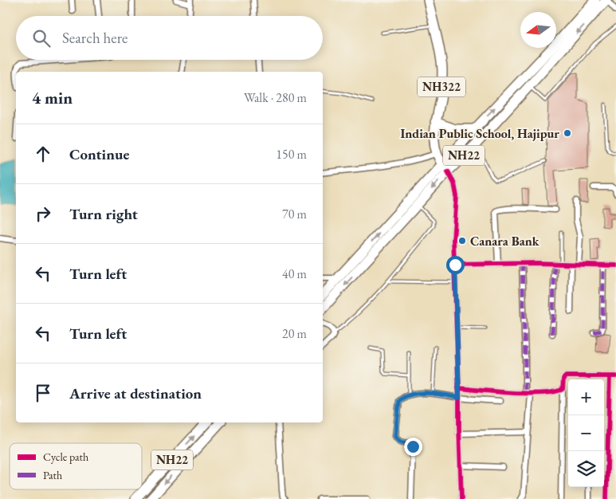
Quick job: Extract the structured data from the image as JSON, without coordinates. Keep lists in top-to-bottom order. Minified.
{"streets":{"highway":["NH322","NH22"]},"crossings":[["NH322","NH22"]],"places":["Indian Public School, Hajipur","Canara Bank"],"legend":["Cycle path","Path"],"north":"left","page":{"search":"Search here","heading":["4 min","Walk · 280 m"],"list":[["Continue","150 m"],["Turn right","70 m"],["Turn left","40 m"],["Turn left","20 m"],"Arrive at destination"],"map_buttons":["+","−"]}}
